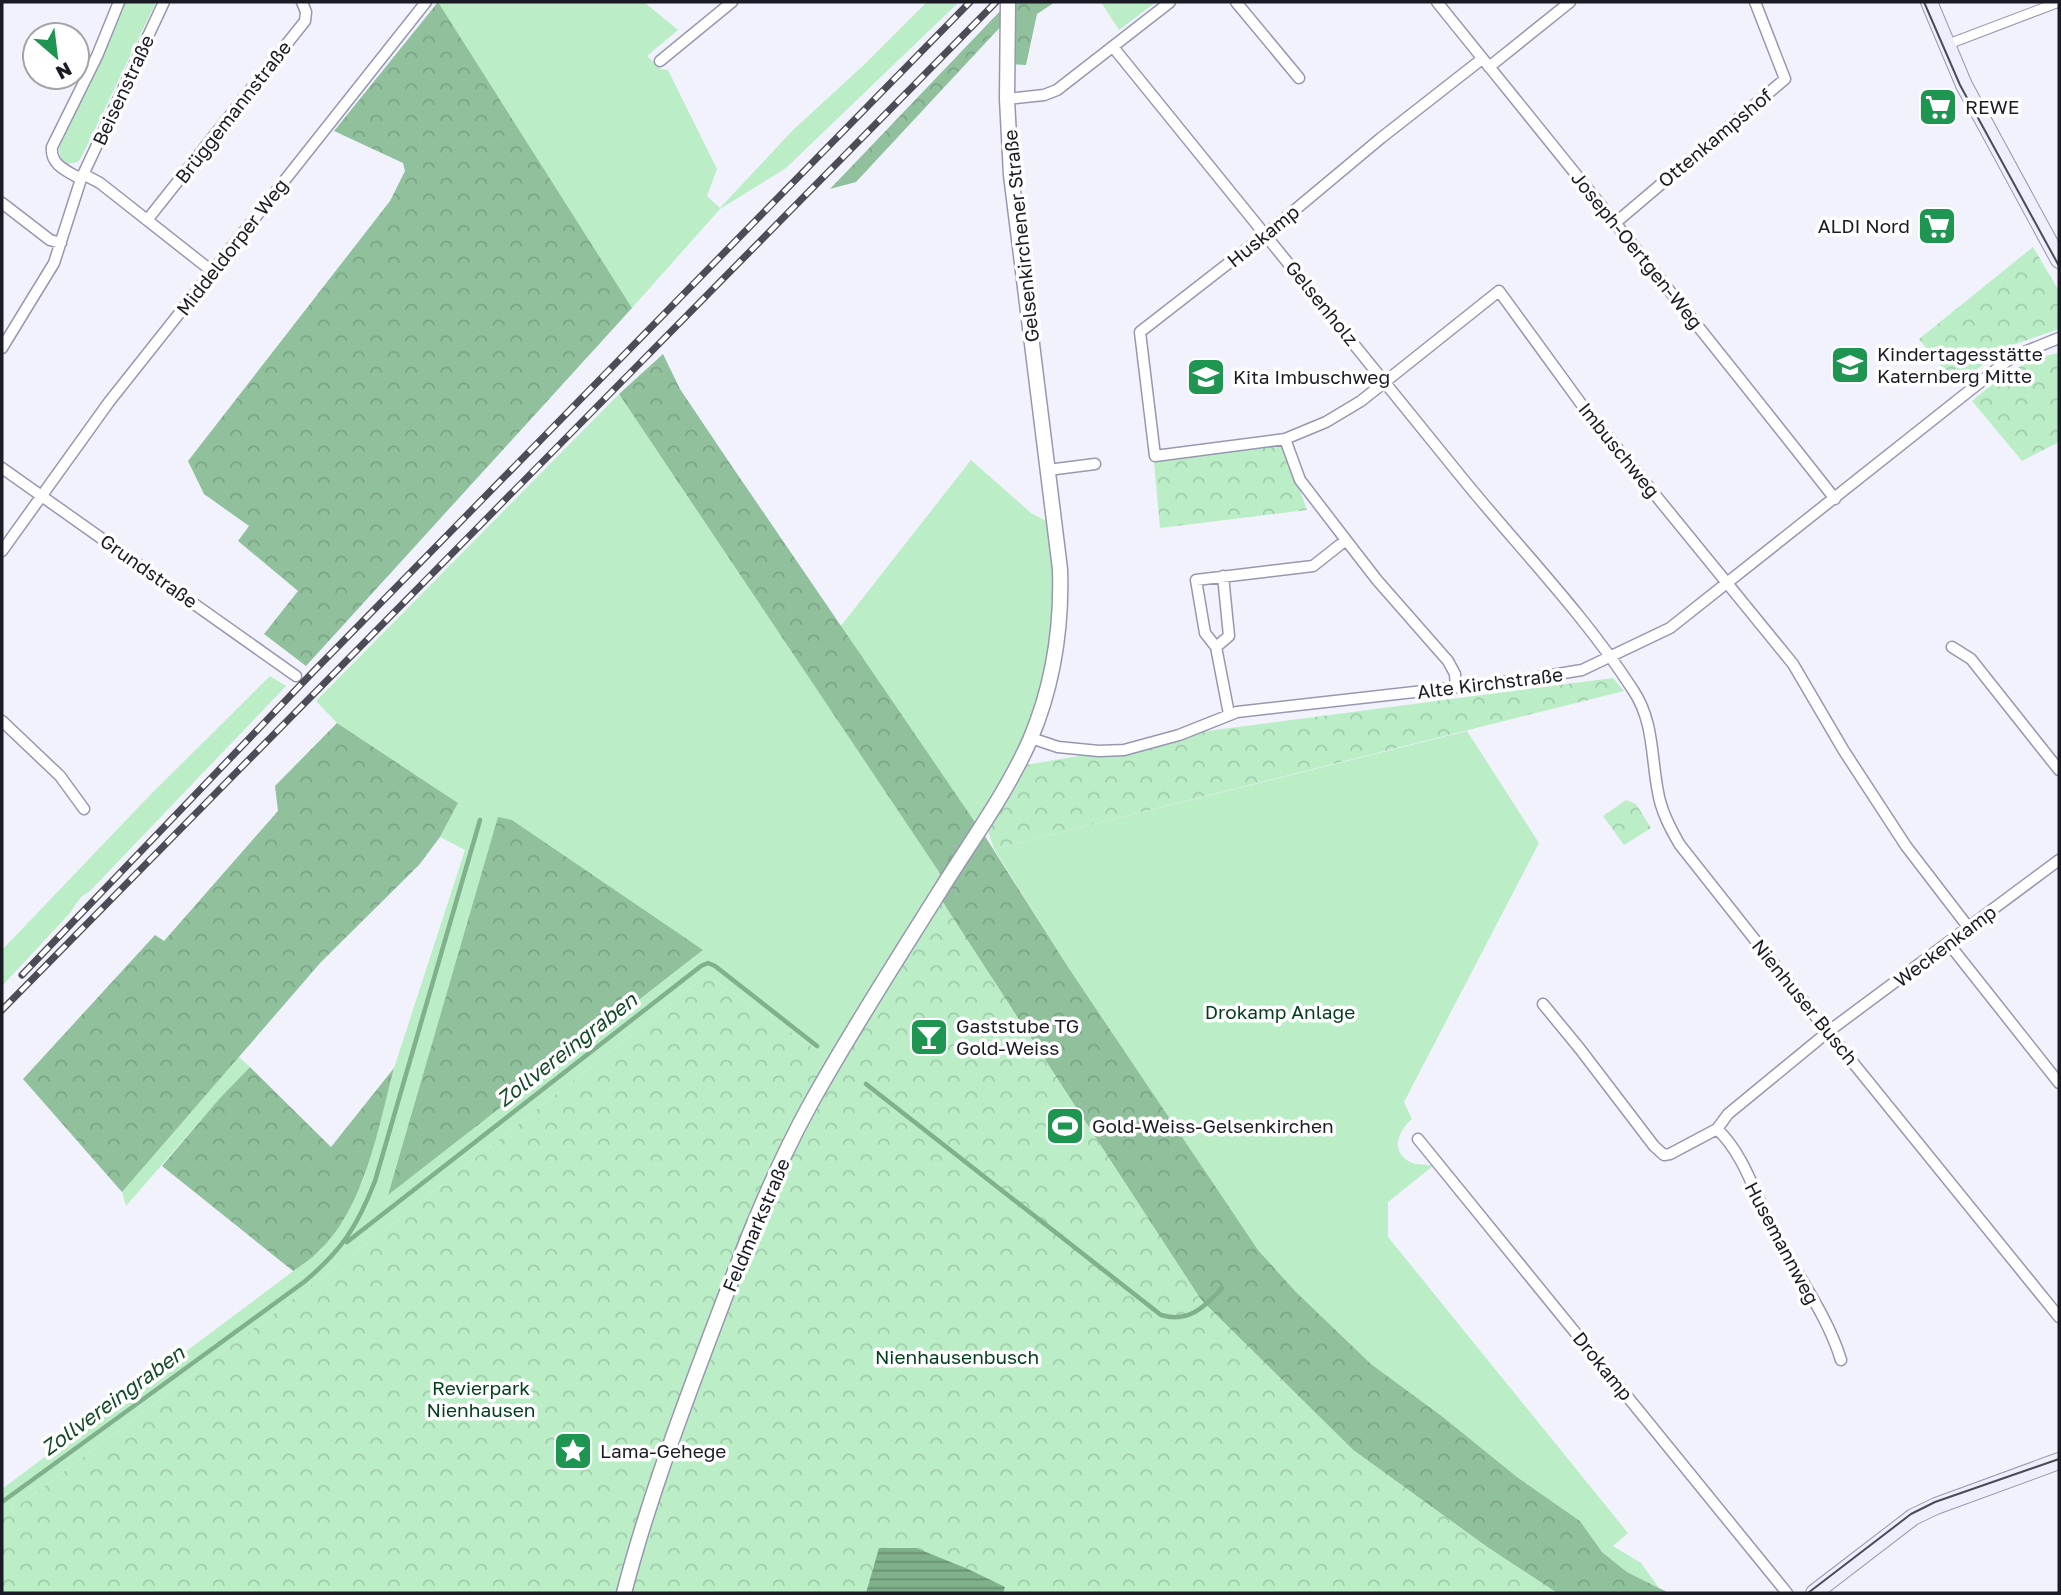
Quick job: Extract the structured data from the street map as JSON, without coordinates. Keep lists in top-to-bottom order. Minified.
{"streets":{"street":["Beisenstraße","Brüggemannstraße","Ottenkampshof","Gelsenkirchener Straße","Huskamp","Middeldorper Weg","Joseph-Oertgen-Weg","Gelsenholz","Imbuschweg","Grundstraße","Alte Kirchstraße","Weckenkamp","Nienhuser Busch","Feldmarkstraße","Husemannweg","Drokamp"]},"crossings":[["Ottenkampshof","Joseph-Oertgen-Weg"],["Gelsenkirchener Straße","Alte Kirchstraße"],["Gelsenkirchener Straße","Feldmarkstraße"],["Huskamp","Joseph-Oertgen-Weg"],["Huskamp","Gelsenholz"],["Huskamp","Imbuschweg"],["Middeldorper Weg","Grundstraße"],["Joseph-Oertgen-Weg","Alte Kirchstraße"],["Gelsenholz","Imbuschweg"],["Gelsenholz","Alte Kirchstraße"],["Gelsenholz","Nienhuser Busch"],["Imbuschweg","Alte Kirchstraße"],["Imbuschweg","Weckenkamp"],["Alte Kirchstraße","Nienhuser Busch"],["Weckenkamp","Nienhuser Busch"]],"water":["Zollvereingraben"],"parks":["Drokamp Anlage","Nienhausenbusch","Revierpark Nienhausen"],"places":{"supermarket":["REWE","ALDI Nord"],"school or university":["Kindertagesstätte Katernberg Mitte","Kita Imbuschweg"],"bar":["Gaststube TG Gold-Weiss"],"sports":["Gold-Weiss-Gelsenkirchen"],"place":["Lama-Gehege"]},"north":"bottom right"}
